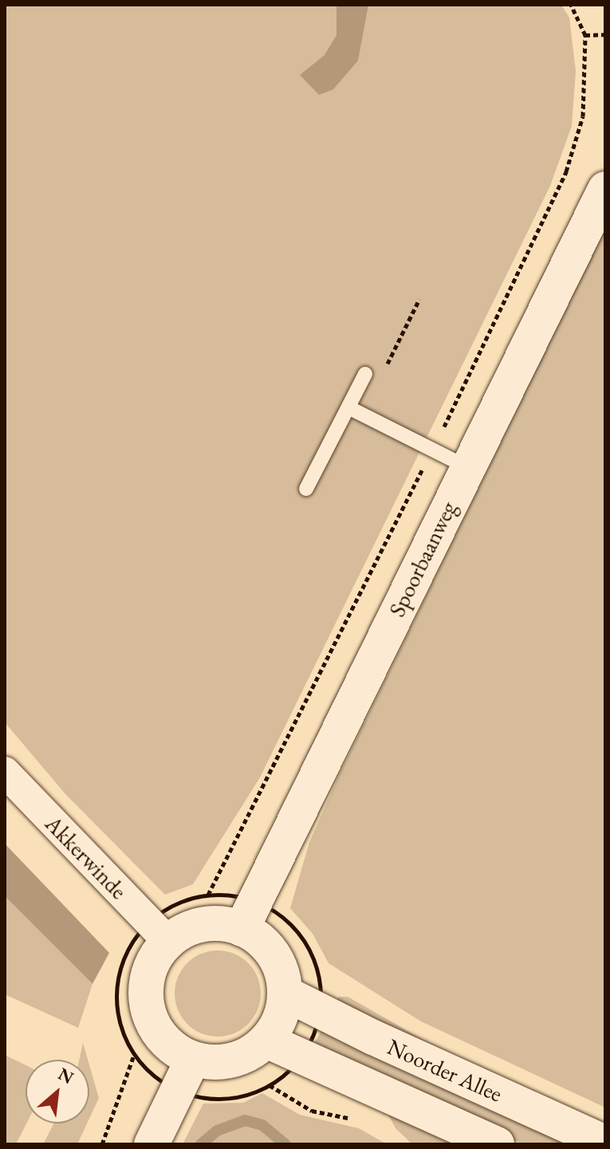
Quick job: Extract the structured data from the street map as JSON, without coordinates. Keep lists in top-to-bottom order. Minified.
{"streets":{"street":["Spoorbaanweg","Akkerwinde","Noorder Allee"]},"crossings":[["Spoorbaanweg","Akkerwinde"],["Spoorbaanweg","Noorder Allee"],["Akkerwinde","Noorder Allee"]],"north":"top right"}
